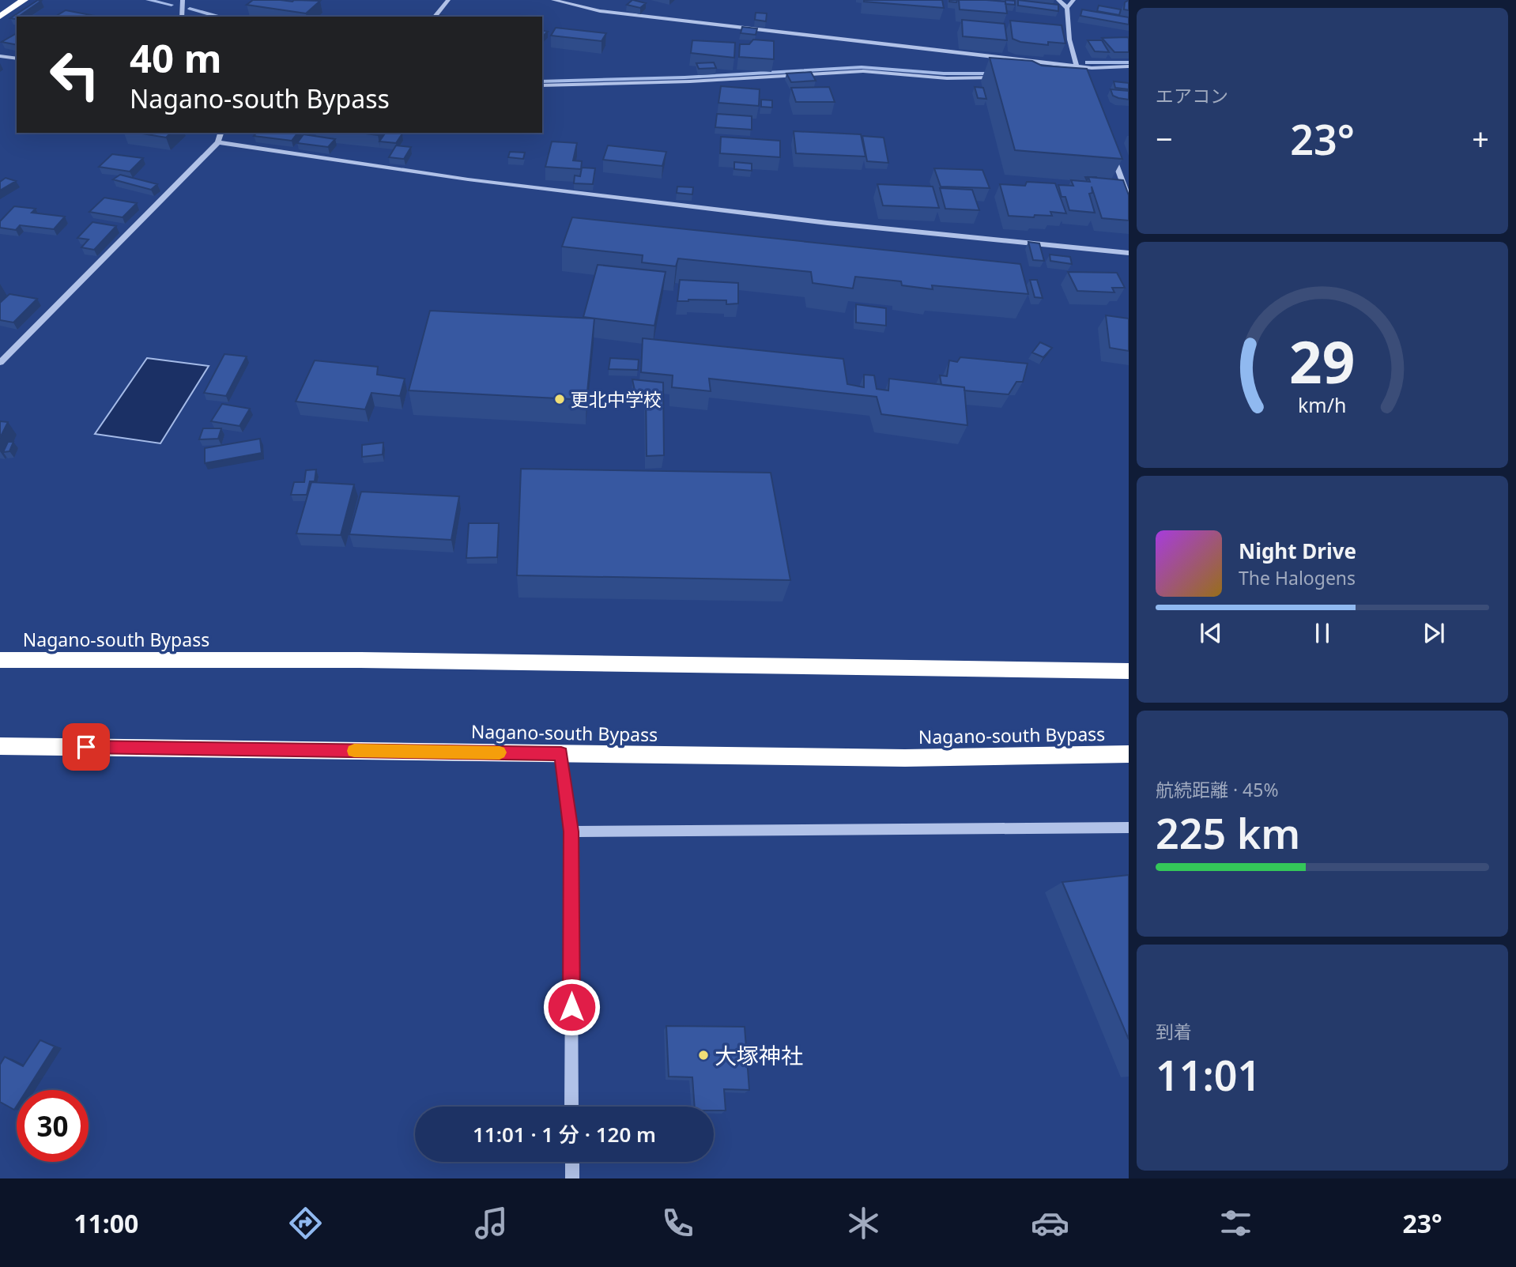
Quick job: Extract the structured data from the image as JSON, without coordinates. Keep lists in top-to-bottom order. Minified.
{"streets":{"highway":["Nagano-south Bypass"]},"places":["更北中学校","大塚神社"],"page":{"tile":["エアコン",["航続距離 · 45%","225 km"],["到着","11:01"]],"turn":["40 m","Nagano-south Bypass"],"heat":["−","23°","+"],"song":["Night Drive","The Halogens"],"limit":"30","trip":"11:01 · 1 分 · 120 m","tabs":["11:00","23°"],"gauge":["29","km/h"]}}
